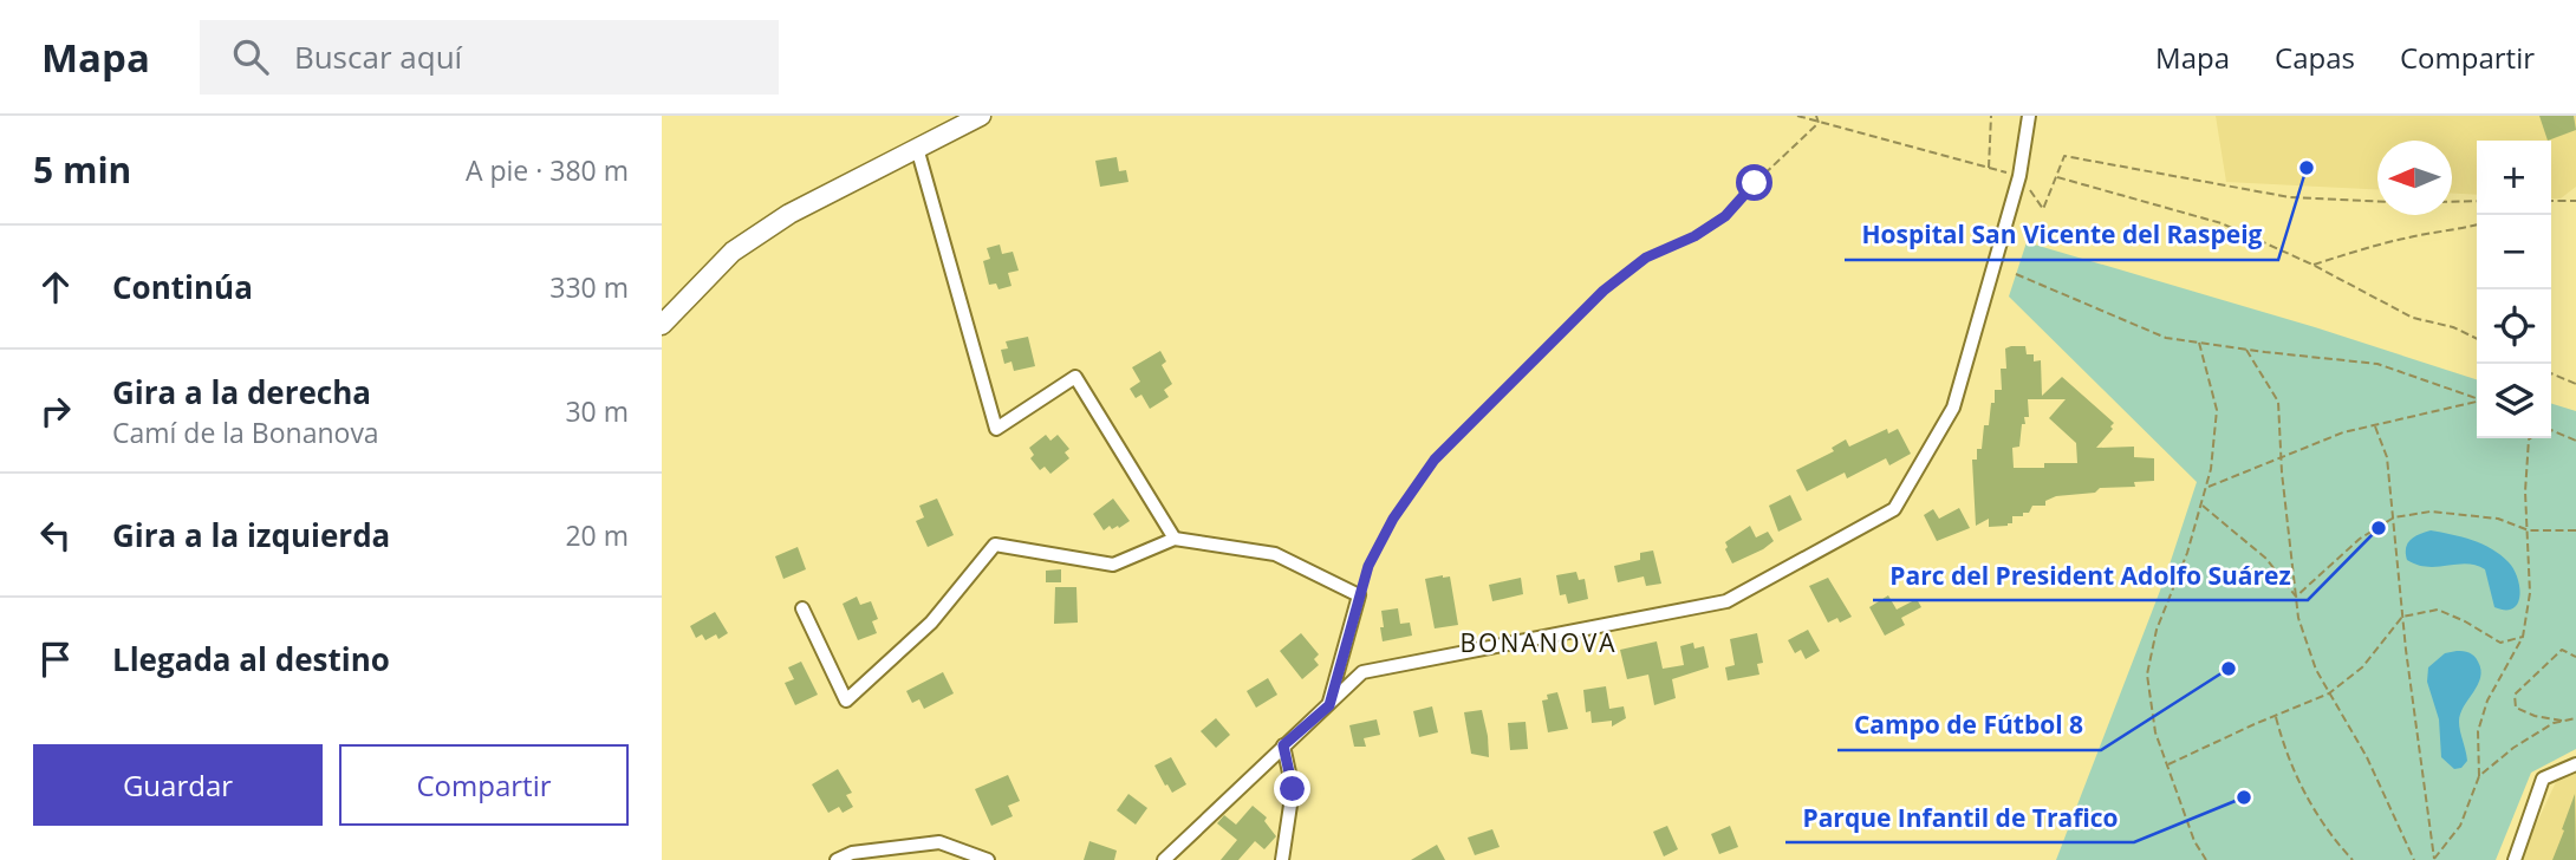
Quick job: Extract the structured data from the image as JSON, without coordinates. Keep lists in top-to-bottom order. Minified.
{"districts":["BONANOVA"],"places":["Hospital San Vicente del Raspeig","Parc del President Adolfo Suárez","Campo de Fútbol 8","Parque Infantil de Trafico"],"north":"left","page":{"header":"Mapa","search":"Buscar aquí","nav":["Mapa","Capas","Compartir"],"heading":["5 min","A pie · 380 m"],"map_buttons":["+","−"],"list":[["Continúa","330 m"],["Gira a la derecha","Camí de la Bonanova","30 m"],["Gira a la izquierda","20 m"],"Llegada al destino"],"buttons":["Guardar","Compartir"]}}
